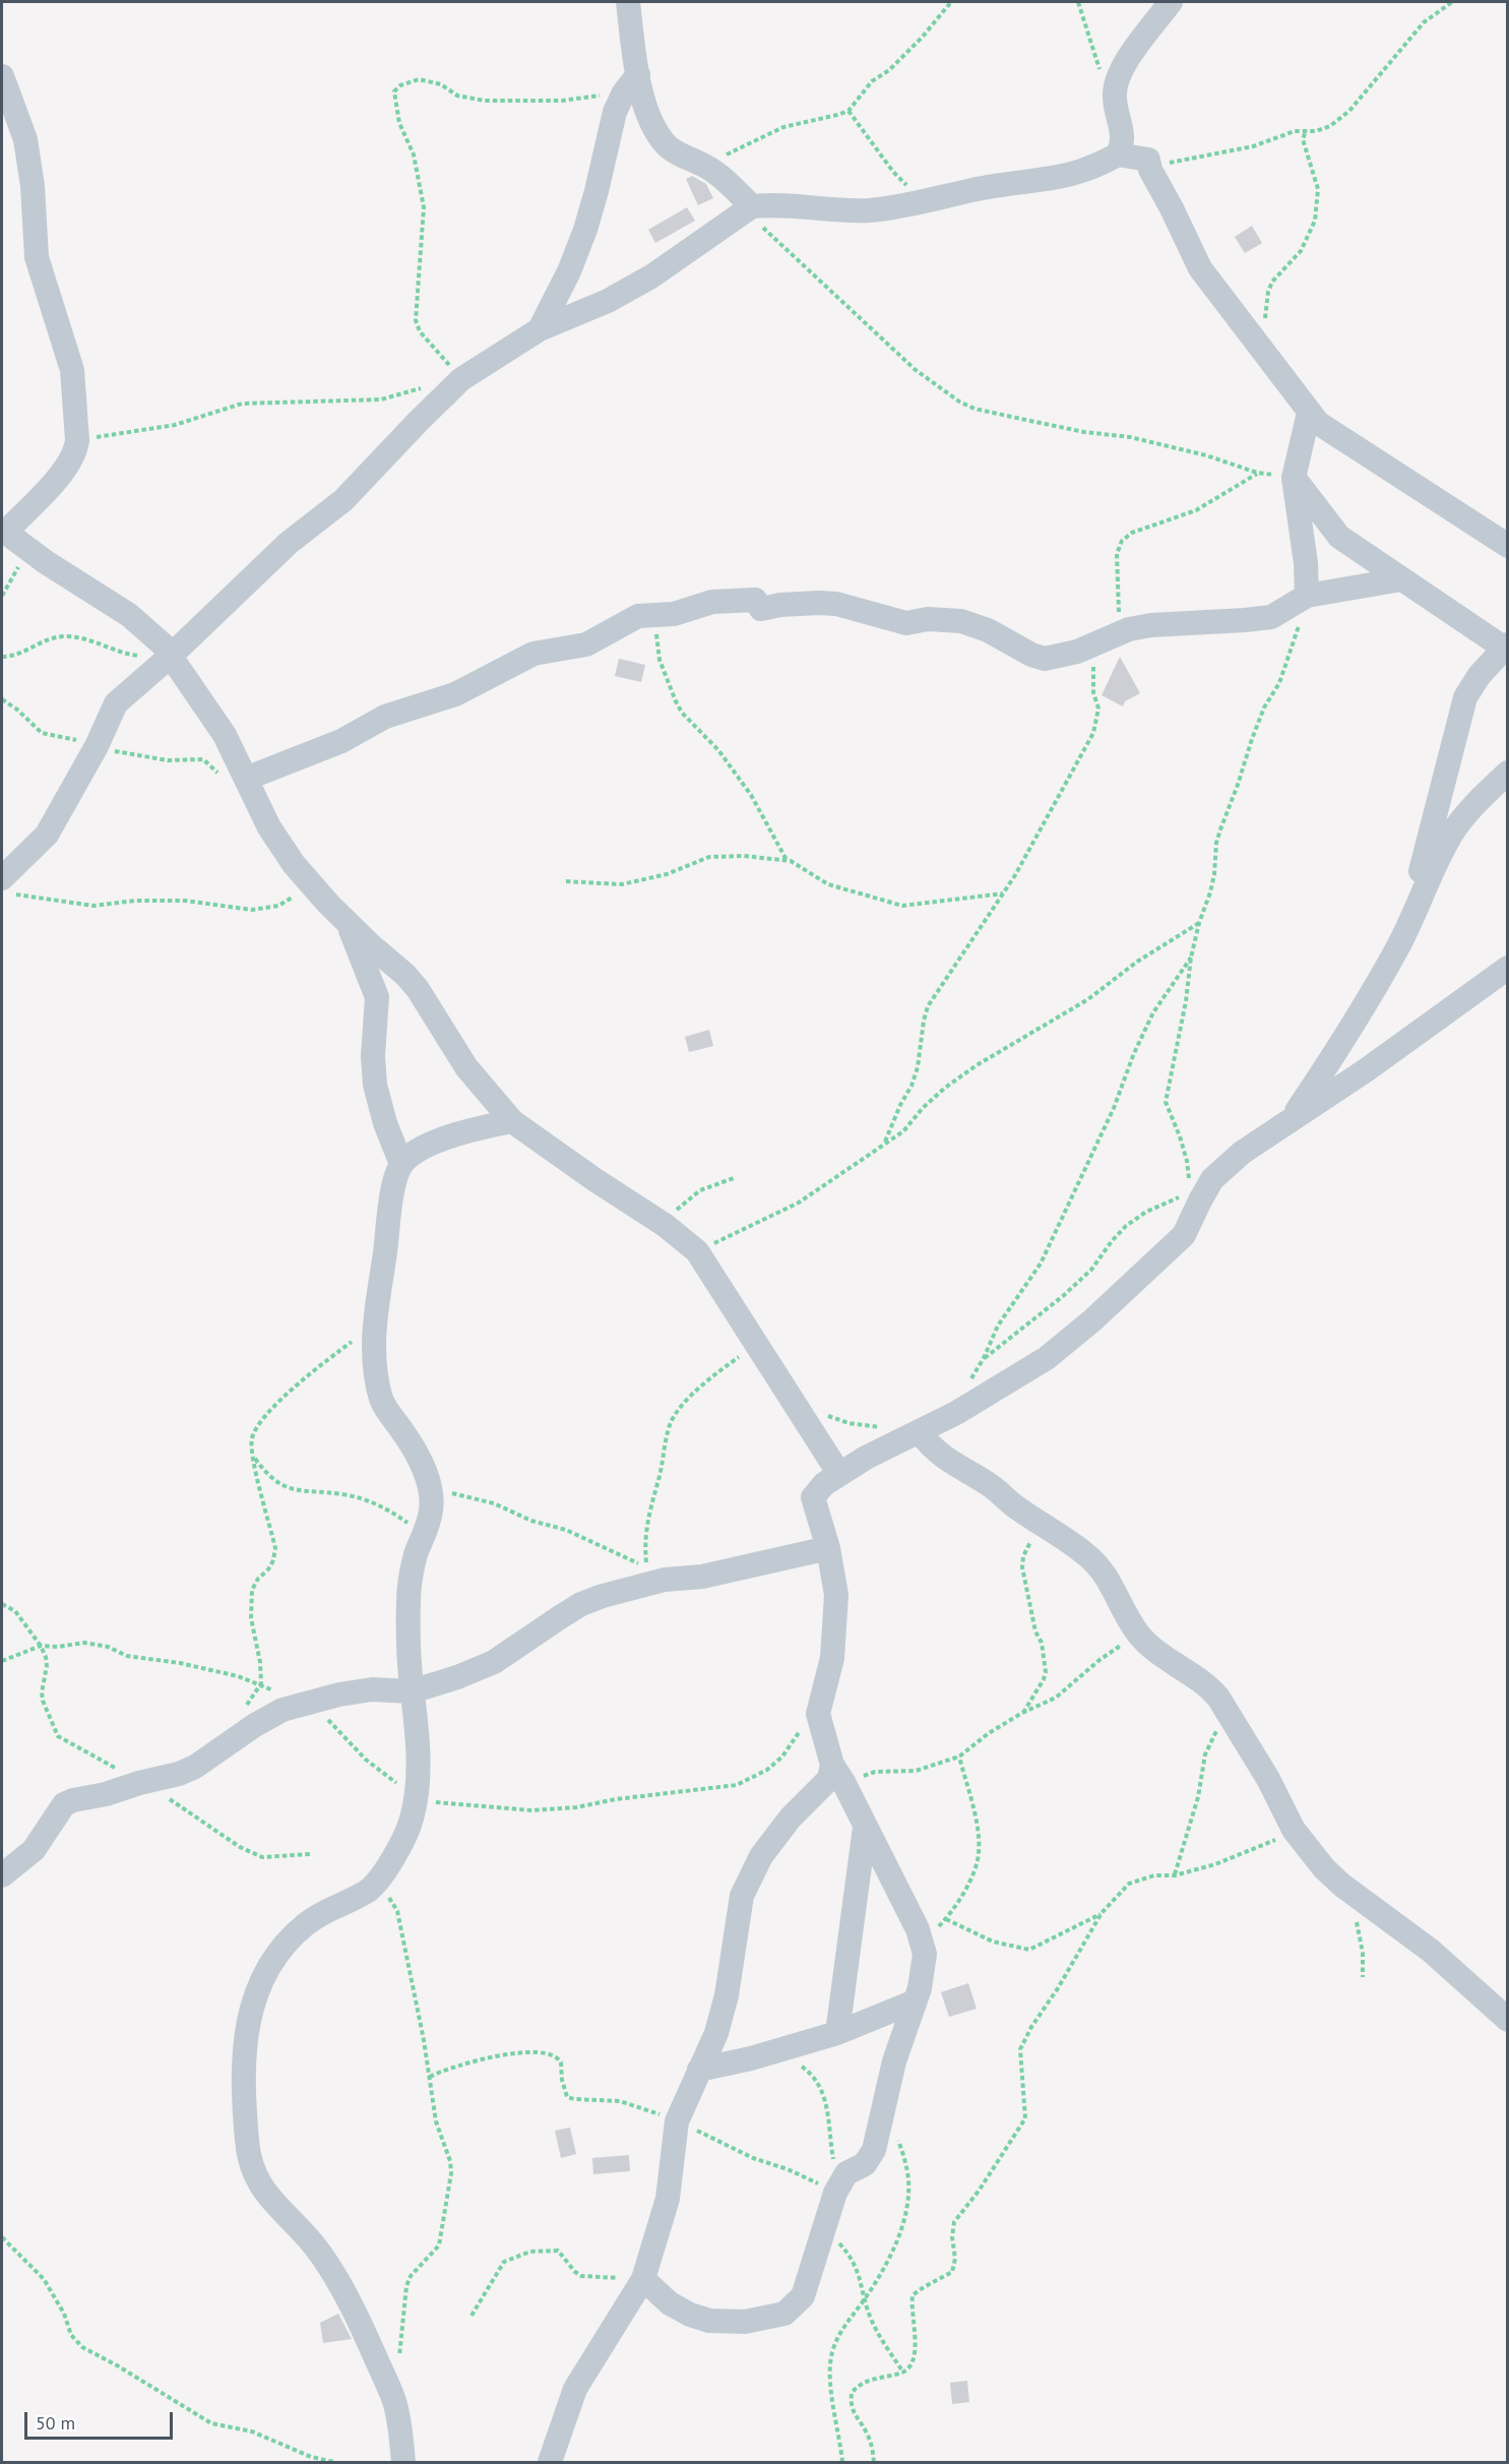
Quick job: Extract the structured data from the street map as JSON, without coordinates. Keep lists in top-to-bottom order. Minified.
{"scale_bar":"50 m"}
